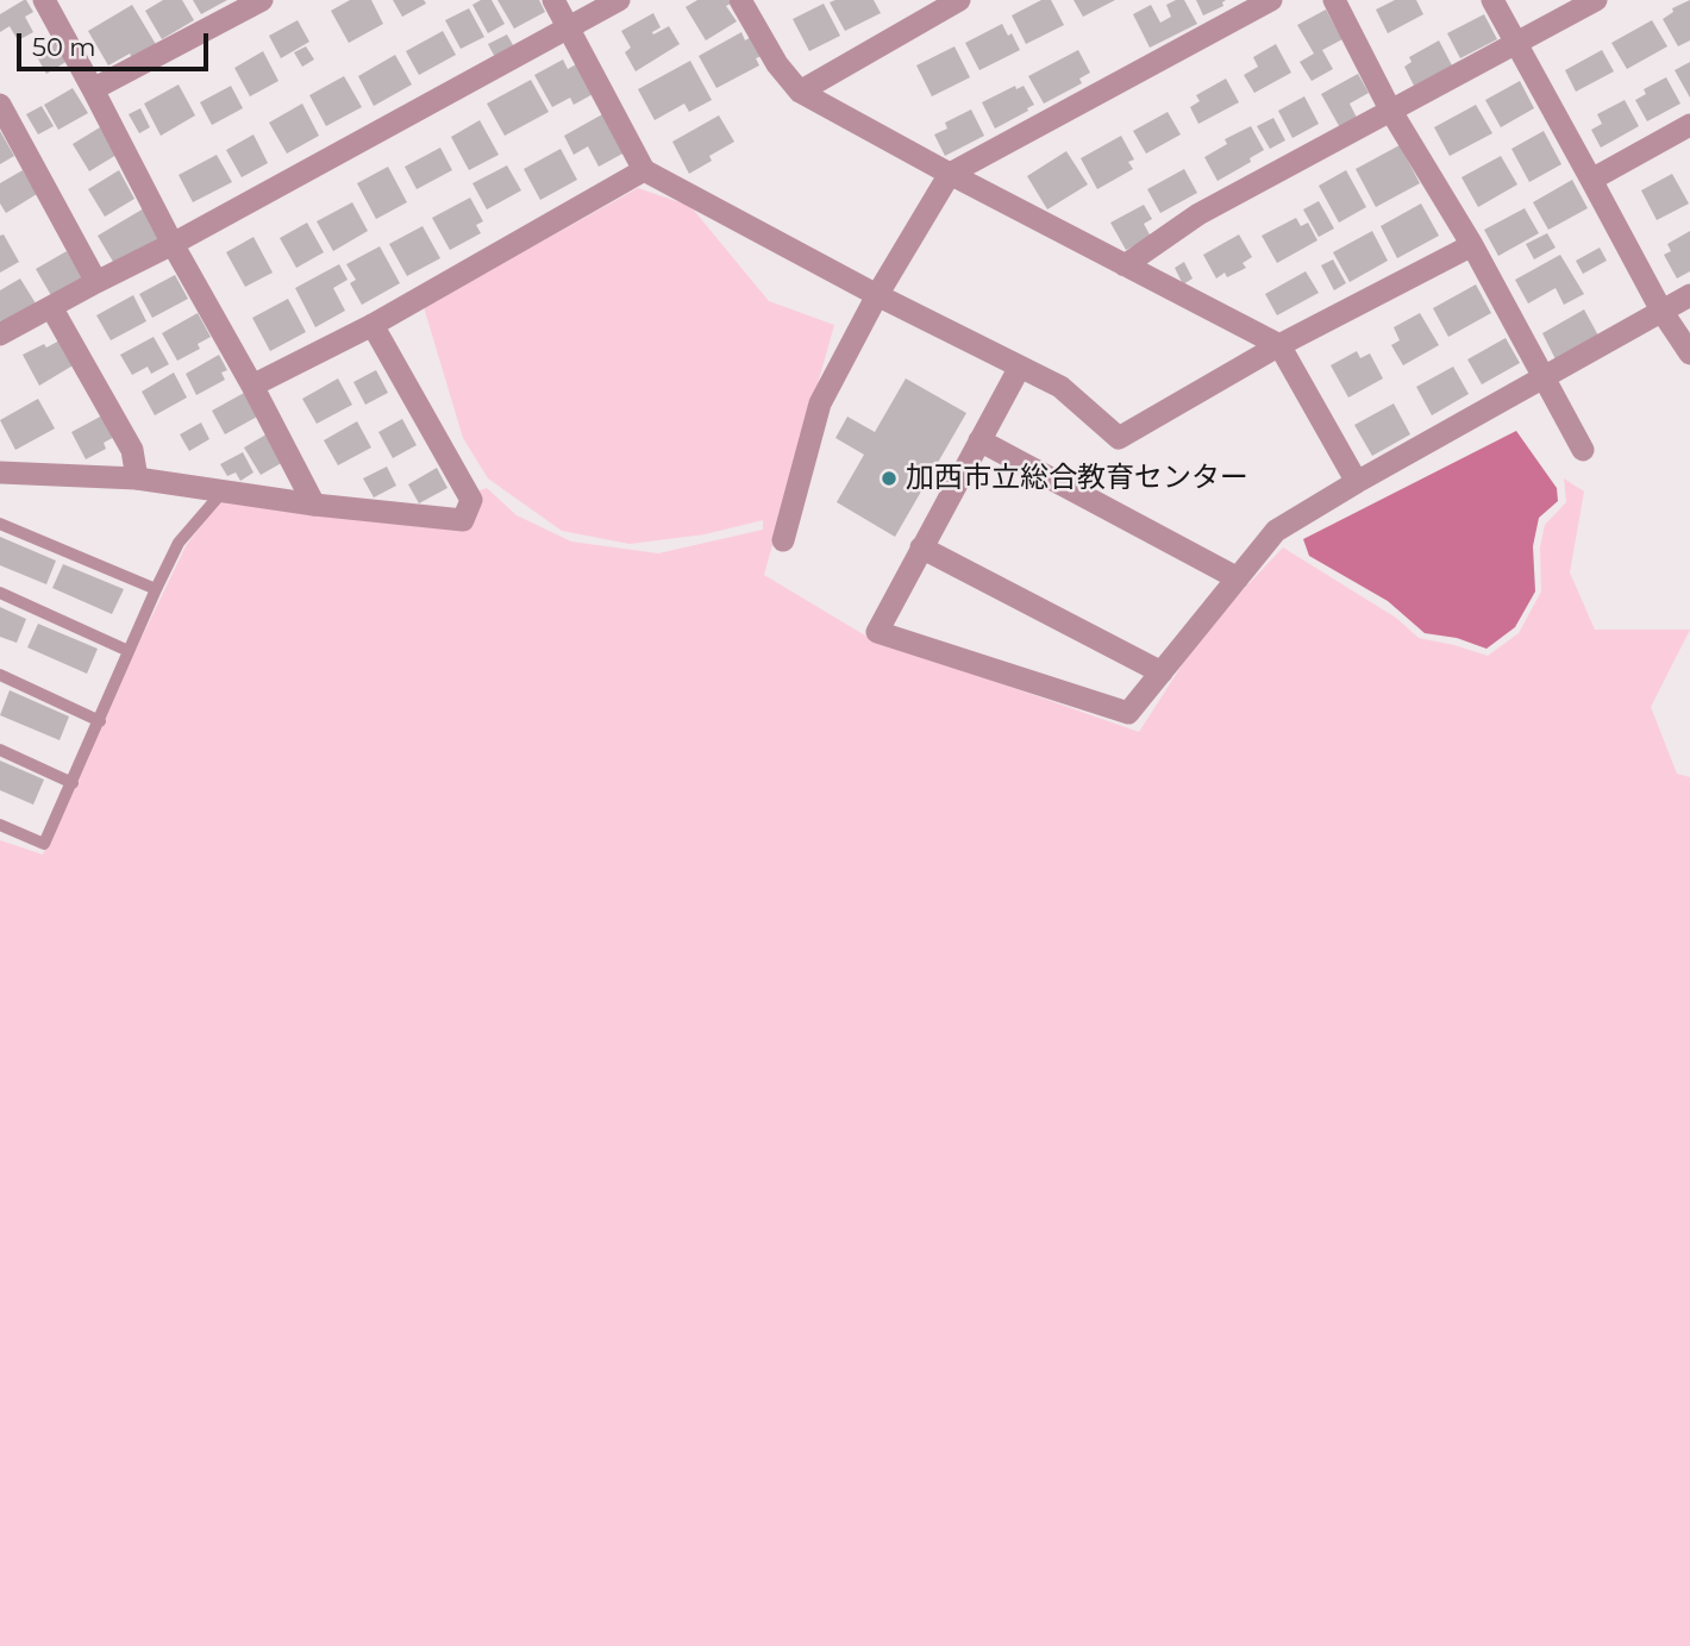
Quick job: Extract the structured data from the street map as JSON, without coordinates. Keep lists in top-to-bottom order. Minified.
{"places":["加西市立総合教育センター"],"scale_bar":"50 m"}
